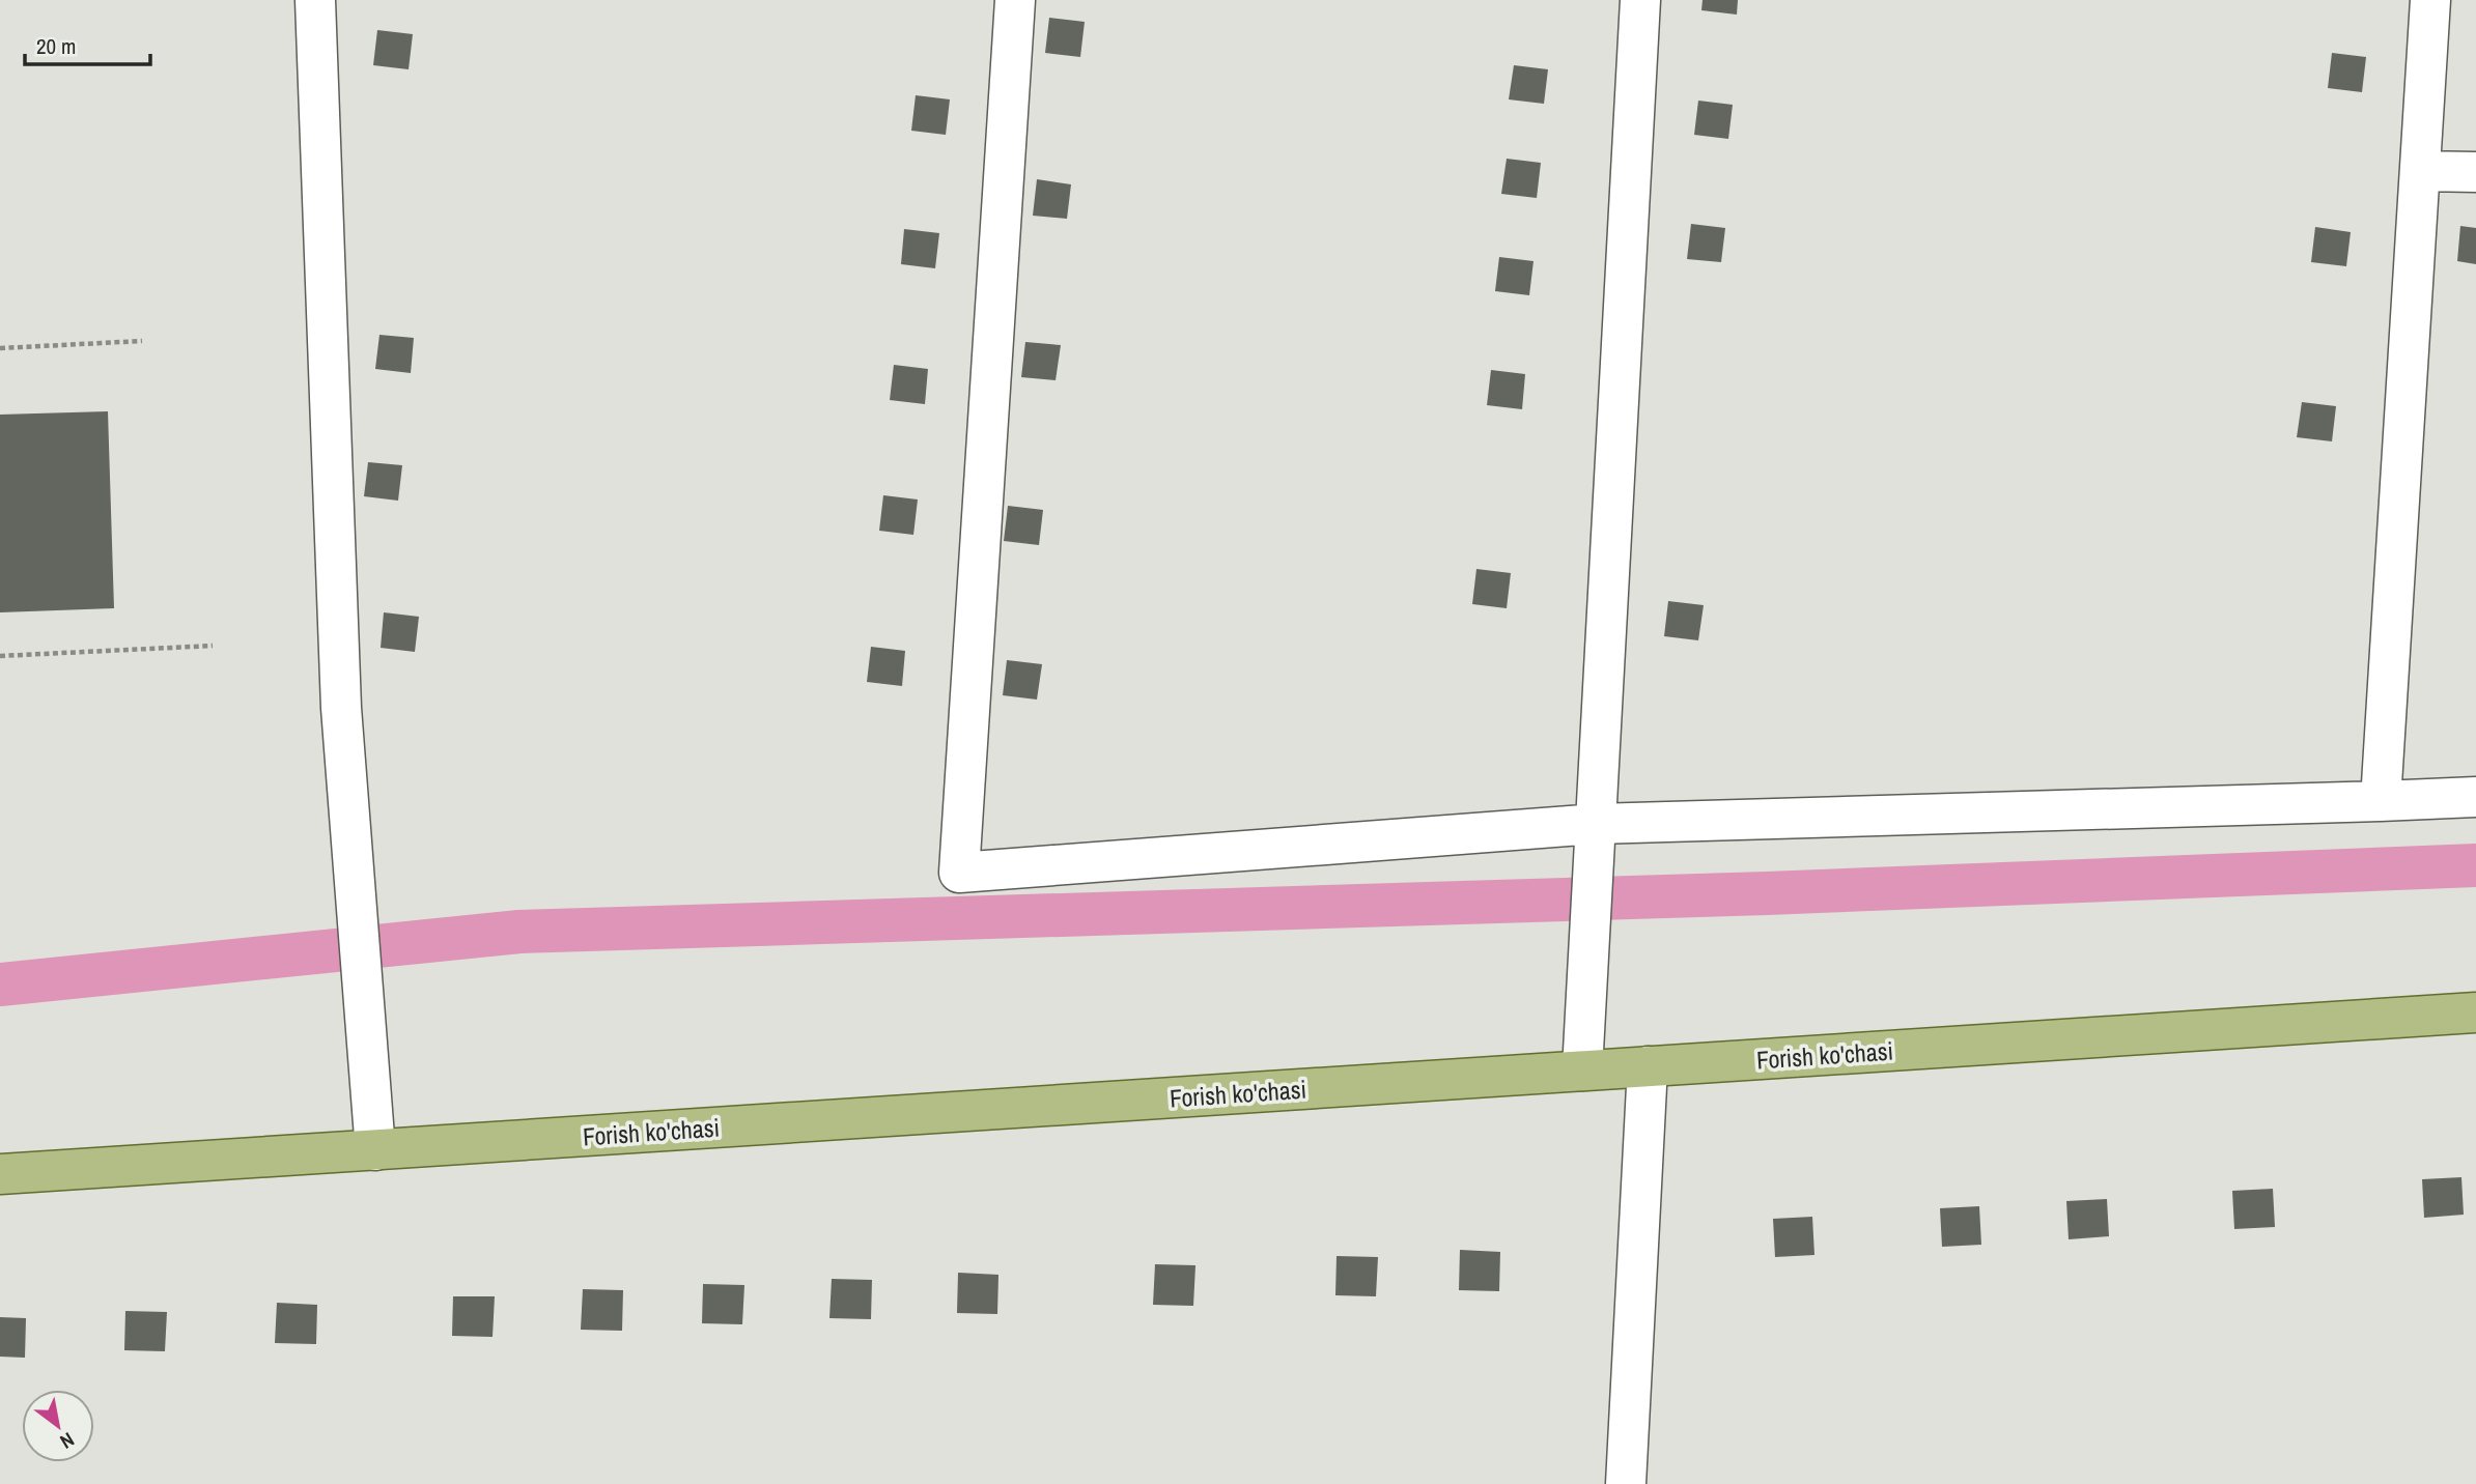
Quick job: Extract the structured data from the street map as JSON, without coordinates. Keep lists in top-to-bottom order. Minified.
{"streets":{"main road":["Forish ko'chasi"]},"scale_bar":"20 m","north":"bottom right"}
